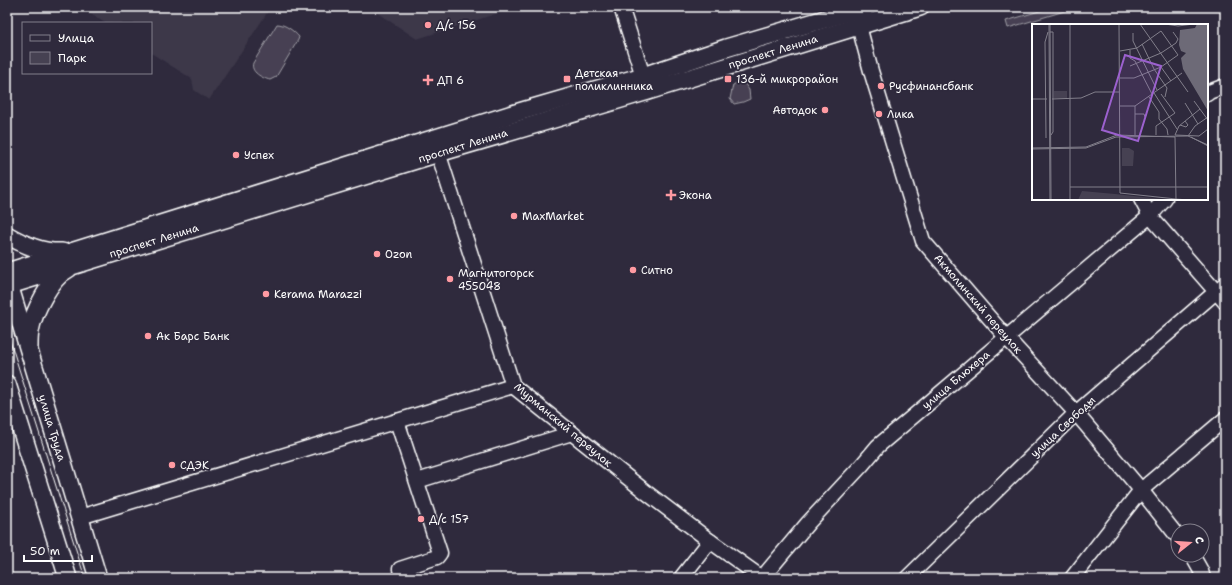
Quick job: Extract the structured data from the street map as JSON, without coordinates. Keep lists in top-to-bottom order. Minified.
{"streets":{"main road":["проспект Ленина","улица Труда"],"street":["Акмолинский переулок","улица Блюхера","Мурманский переулок","улица Свободы"]},"crossings":[["проспект Ленина","Акмолинский переулок"],["проспект Ленина","Мурманский переулок"],["проспект Ленина","улица Труда"],["Акмолинский переулок","улица Блюхера"],["Акмолинский переулок","улица Свободы"],["улица Блюхера","Мурманский переулок"]],"places":{"other":["Д/с 156","Русфинансбанк","Автодок","Лика","Успех","MaxMarket","Ozon","Ситно","Магнитогорск 455048","Kerama Marazzi","Ак Барс Банк","СДЭК","Д/с 157"],"transit":["Детская поликлинника","136-й микрорайон"],"health":["ДП 6","Экона"]},"legend":["Улица","Парк"],"scale_bar":"50 m","north":"right"}
